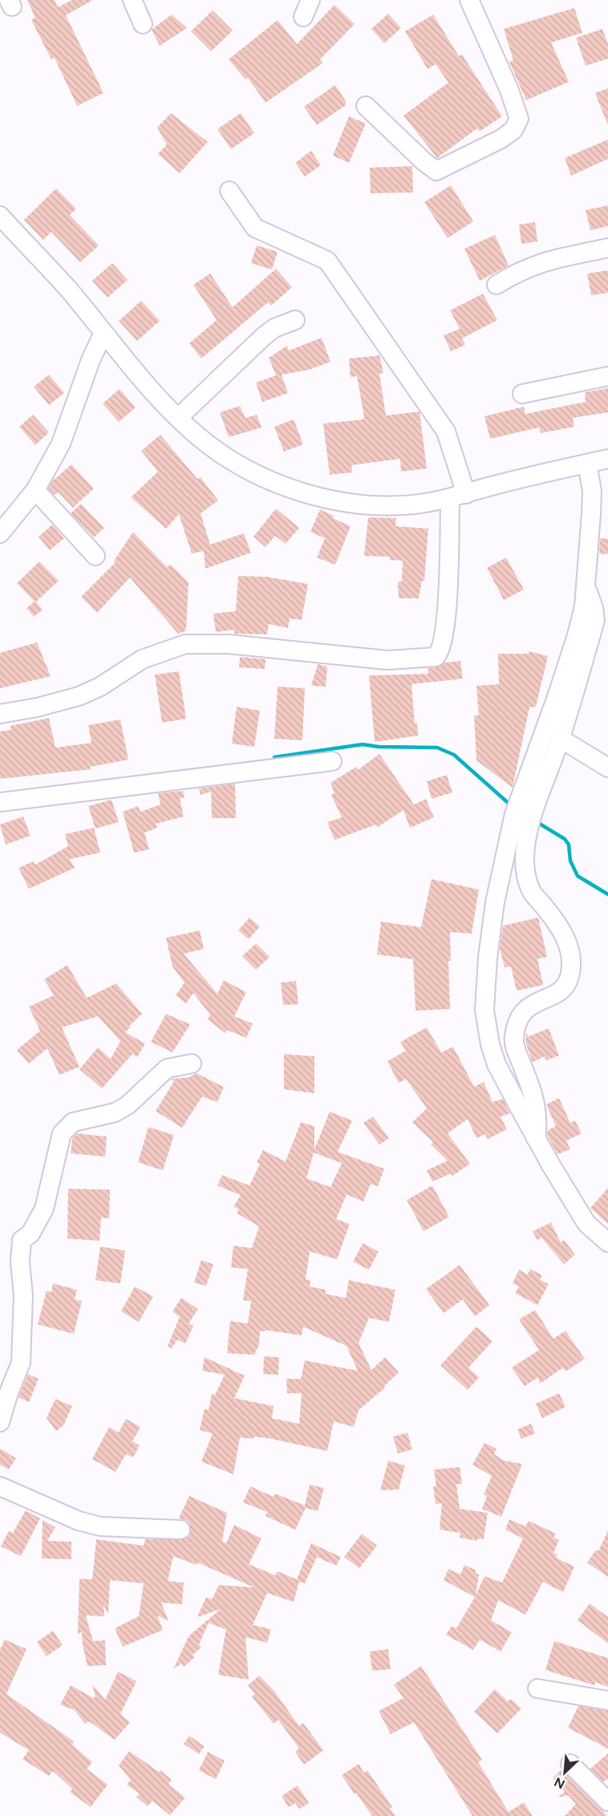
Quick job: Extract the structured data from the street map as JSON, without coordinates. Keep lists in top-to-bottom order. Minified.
{"north":"bottom left"}
